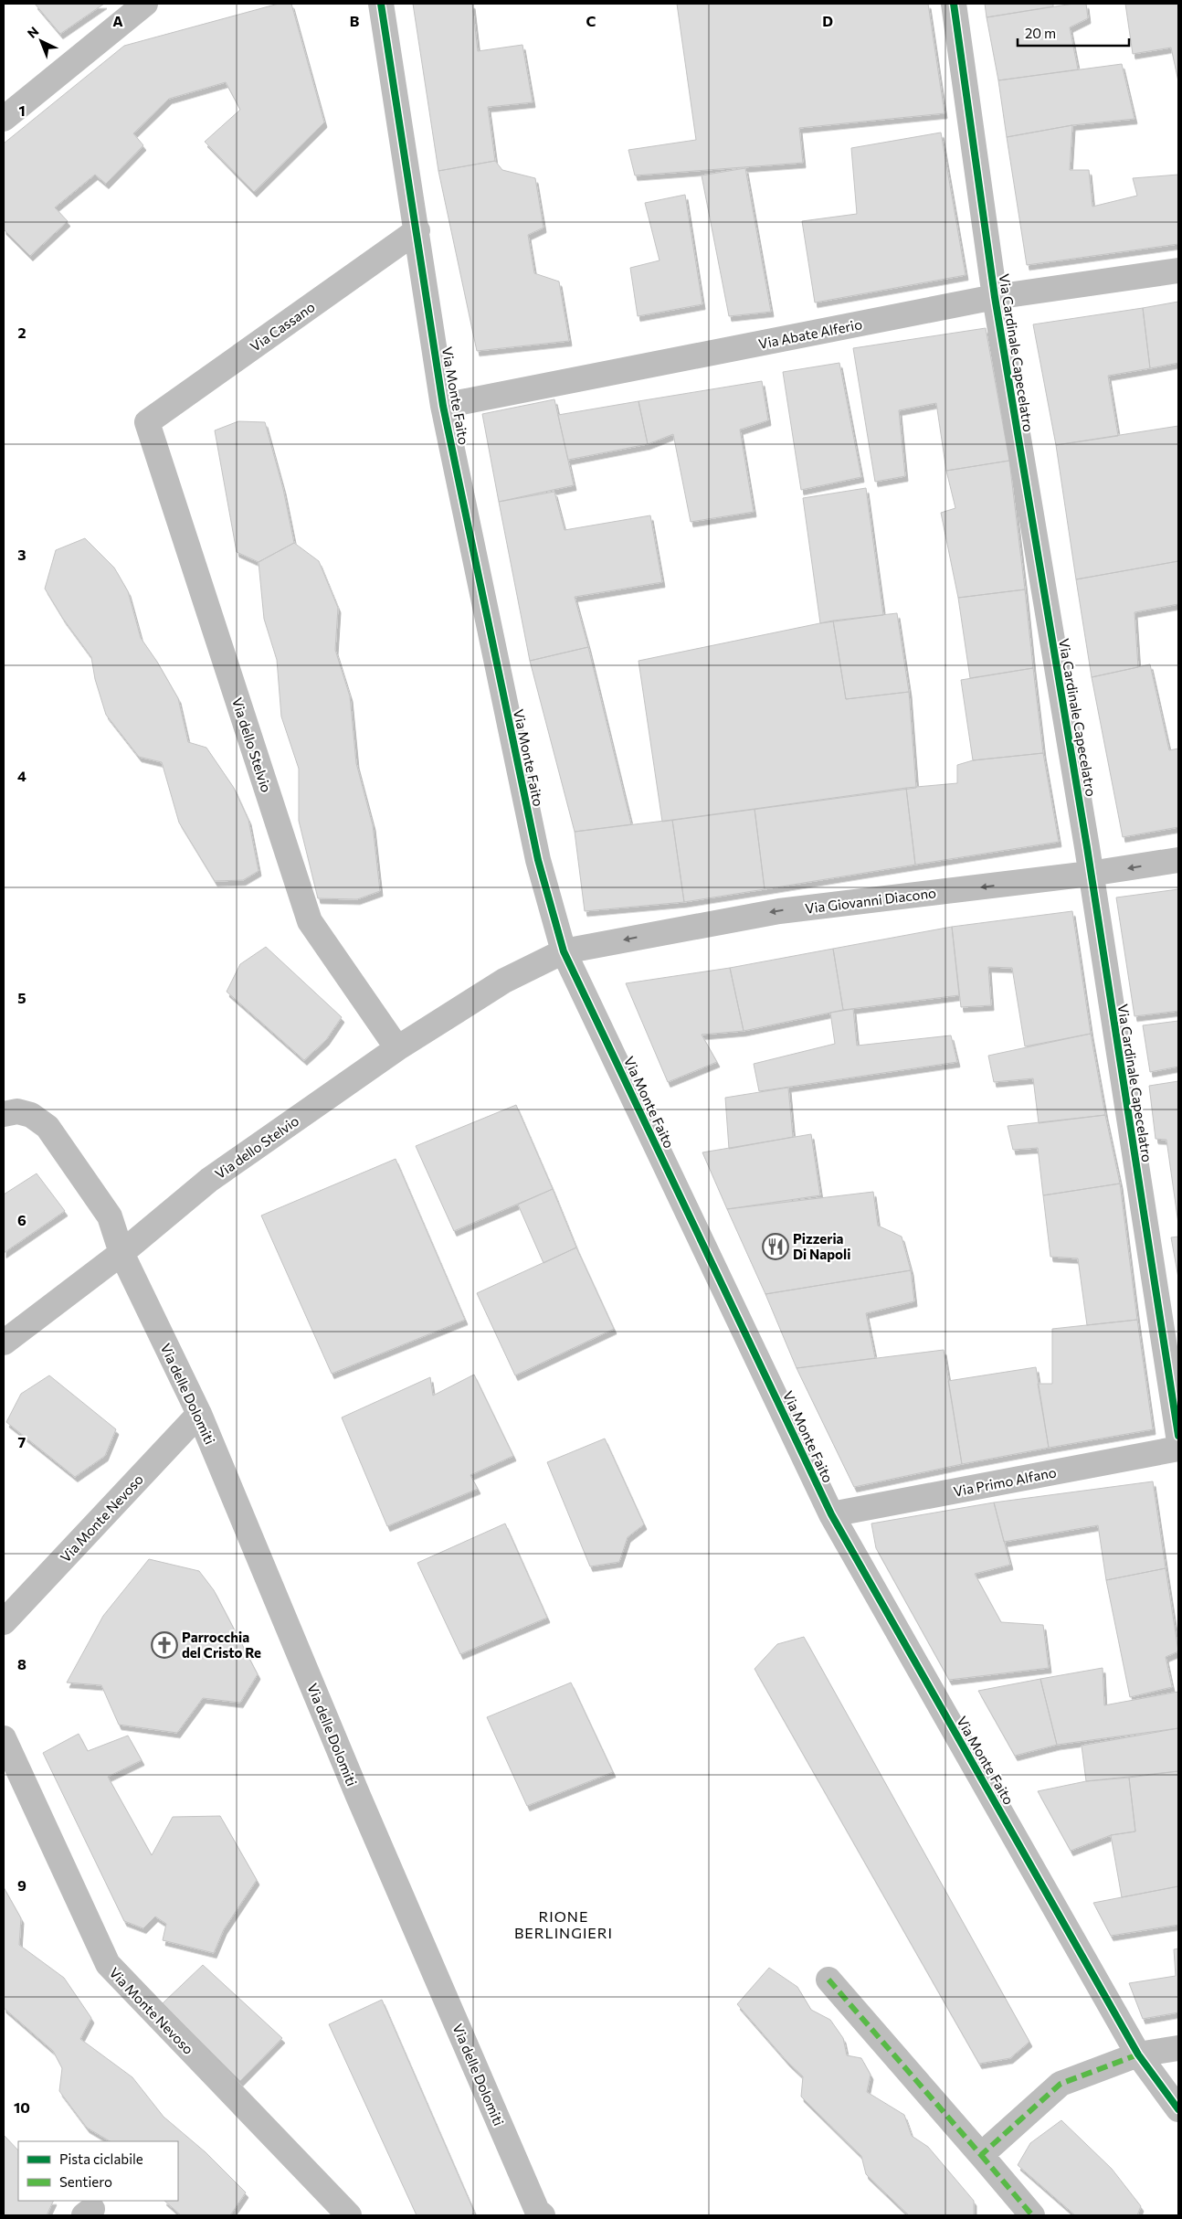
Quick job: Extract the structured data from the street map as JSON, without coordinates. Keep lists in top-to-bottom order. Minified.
{"streets":{"street":["Via Cassano","Via Abate Alferio","Via Cardinale Capecelatro","Via Monte Faito","Via dello Stelvio","Via Giovanni Diacono","Via delle Dolomiti","Via Primo Alfano","Via Monte Nevoso"]},"crossings":[["Via Cassano","Via Monte Faito"],["Via Cassano","Via dello Stelvio"],["Via Abate Alferio","Via Cardinale Capecelatro"],["Via Abate Alferio","Via Monte Faito"],["Via Cardinale Capecelatro","Via Giovanni Diacono"],["Via Monte Faito","Via dello Stelvio"],["Via Monte Faito","Via Giovanni Diacono"],["Via Monte Faito","Via Primo Alfano"],["Via dello Stelvio","Via Giovanni Diacono"],["Via dello Stelvio","Via delle Dolomiti"],["Via delle Dolomiti","Via Monte Nevoso"]],"one_way":["Via Giovanni Diacono"],"districts":["RIONE BERLINGIERI"],"places":{"restaurant":["Pizzeria Di Napoli"],"church":["Parrocchia del Cristo Re"]},"legend":["Pista ciclabile","Sentiero"],"scale_bar":"20 m","north":"top left","grid":{"columns":["A","B","C","D"],"rows":["1","2","3","4","5","6","7","8","9","10"]}}
